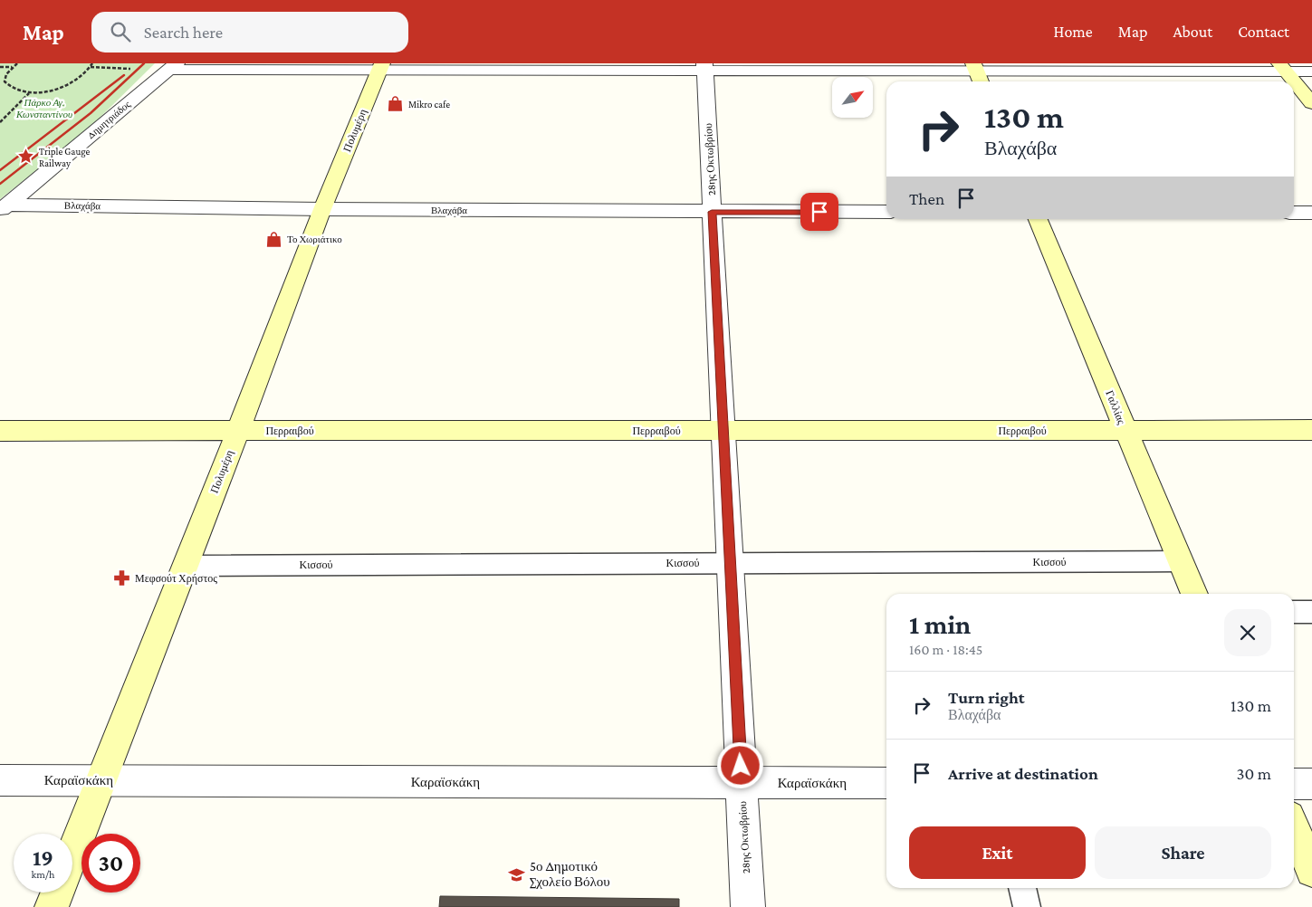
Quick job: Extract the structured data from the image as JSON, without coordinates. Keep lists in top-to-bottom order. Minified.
{"streets":{"street":["Δημητριάδος","Πολυμέρη","28ης Οκτωβρίου","Βλαχάβα","Γαλλίας","Περραιβού","Καραϊσκάκη"],"lane":["Κισσού"]},"crossings":[["Δημητριάδος","Βλαχάβα"],["Πολυμέρη","Βλαχάβα"],["Πολυμέρη","Περραιβού"],["Πολυμέρη","Κισσού"],["Πολυμέρη","Καραϊσκάκη"],["28ης Οκτωβρίου","Βλαχάβα"],["28ης Οκτωβρίου","Περραιβού"],["28ης Οκτωβρίου","Κισσού"],["28ης Οκτωβρίου","Καραϊσκάκη"],["Γαλλίας","Περραιβού"],["Γαλλίας","Κισσού"]],"parks":["Πάρκο Αγ. Κωνσταντίνου"],"places":{"shop":["Mikro cafe","Το Χωριάτικο"],"place":["Triple Gauge Railway"],"pharmacy":["Μεφσούτ Χρήστος"],"school or university":["5ο Δημοτικό Σχολείο Βόλου"]},"north":"top right","page":{"header":"Map","search":"Search here","nav":["Home","Map","About","Contact"],"turn":["130 m","Βλαχάβα"],"then":"Then","heading":["1 min","160 m · 18:45"],"list":[{"name":"Turn right","note":"Βλαχάβα","value":"130 m"},{"name":"Arrive at destination","value":"30 m"}],"buttons":["Exit","Share"],"speed":"19 km/h","limit":"30"}}
